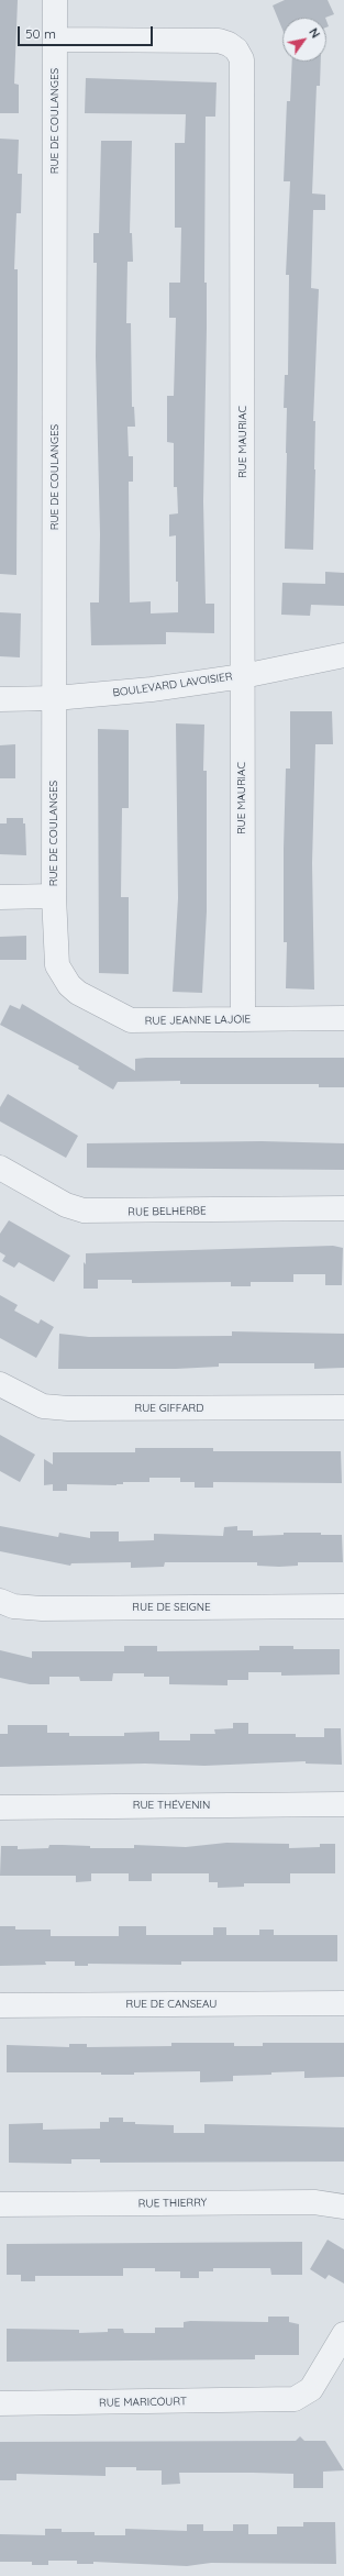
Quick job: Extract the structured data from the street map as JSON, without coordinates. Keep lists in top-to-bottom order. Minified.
{"streets":{"street":["RUE DE COULANGES","RUE MAURIAC","BOULEVARD LAVOISIER","RUE JEANNE LAJOIE","RUE BELHERBE","RUE GIFFARD","RUE DE SEIGNE","RUE THÉVENIN","RUE DE CANSEAU","RUE THIERRY","RUE MARICOURT"]},"crossings":[["RUE DE COULANGES","RUE MAURIAC"],["RUE DE COULANGES","BOULEVARD LAVOISIER"],["RUE DE COULANGES","RUE JEANNE LAJOIE"],["RUE MAURIAC","BOULEVARD LAVOISIER"],["RUE MAURIAC","RUE JEANNE LAJOIE"]],"scale_bar":"50 m","north":"top right"}
